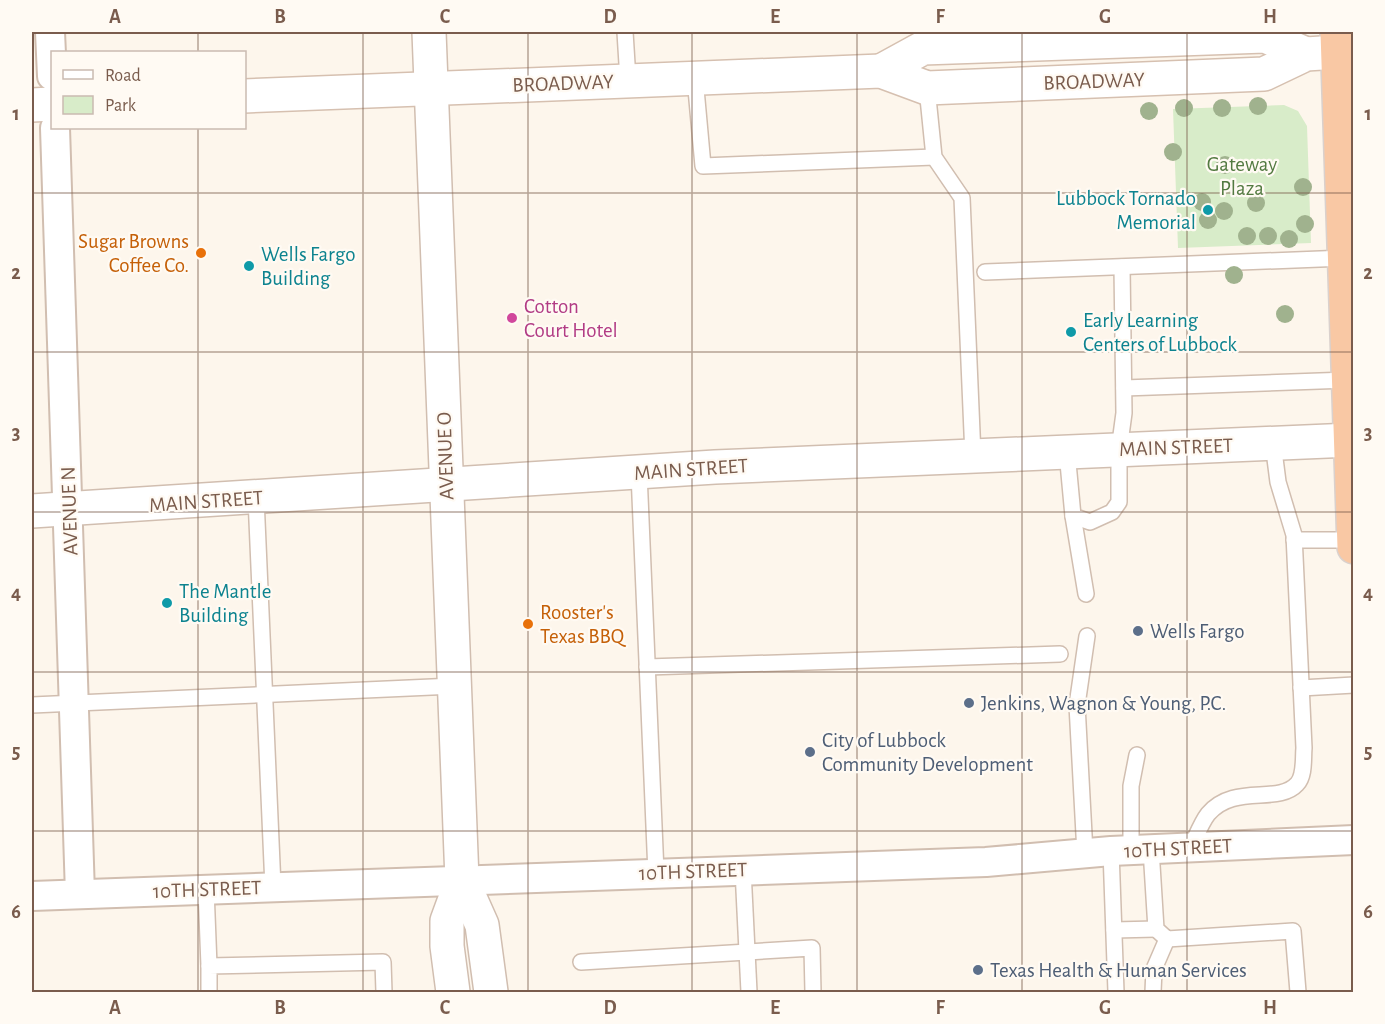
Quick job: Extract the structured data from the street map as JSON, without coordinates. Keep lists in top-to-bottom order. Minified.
{"streets":{"street":["BROADWAY","MAIN STREET","AVENUE O","AVENUE N","10TH STREET"]},"crossings":[["BROADWAY","AVENUE O"],["MAIN STREET","AVENUE O"],["MAIN STREET","AVENUE N"],["AVENUE O","10TH STREET"],["AVENUE N","10TH STREET"]],"parks":["Gateway Plaza"],"places":["Lubbock Tornado Memorial","Sugar Browns Coffee Co.","Wells Fargo Building","Cotton Court Hotel","Early Learning Centers of Lubbock","The Mantle Building","Rooster's Texas BBQ","Wells Fargo","Jenkins, Wagnon & Young, P.C.","City of Lubbock Community Development","Texas Health & Human Services"],"legend":["Road","Park"],"grid":{"columns":["A","B","C","D","E","F","G","H"],"rows":["1","2","3","4","5","6"]}}
